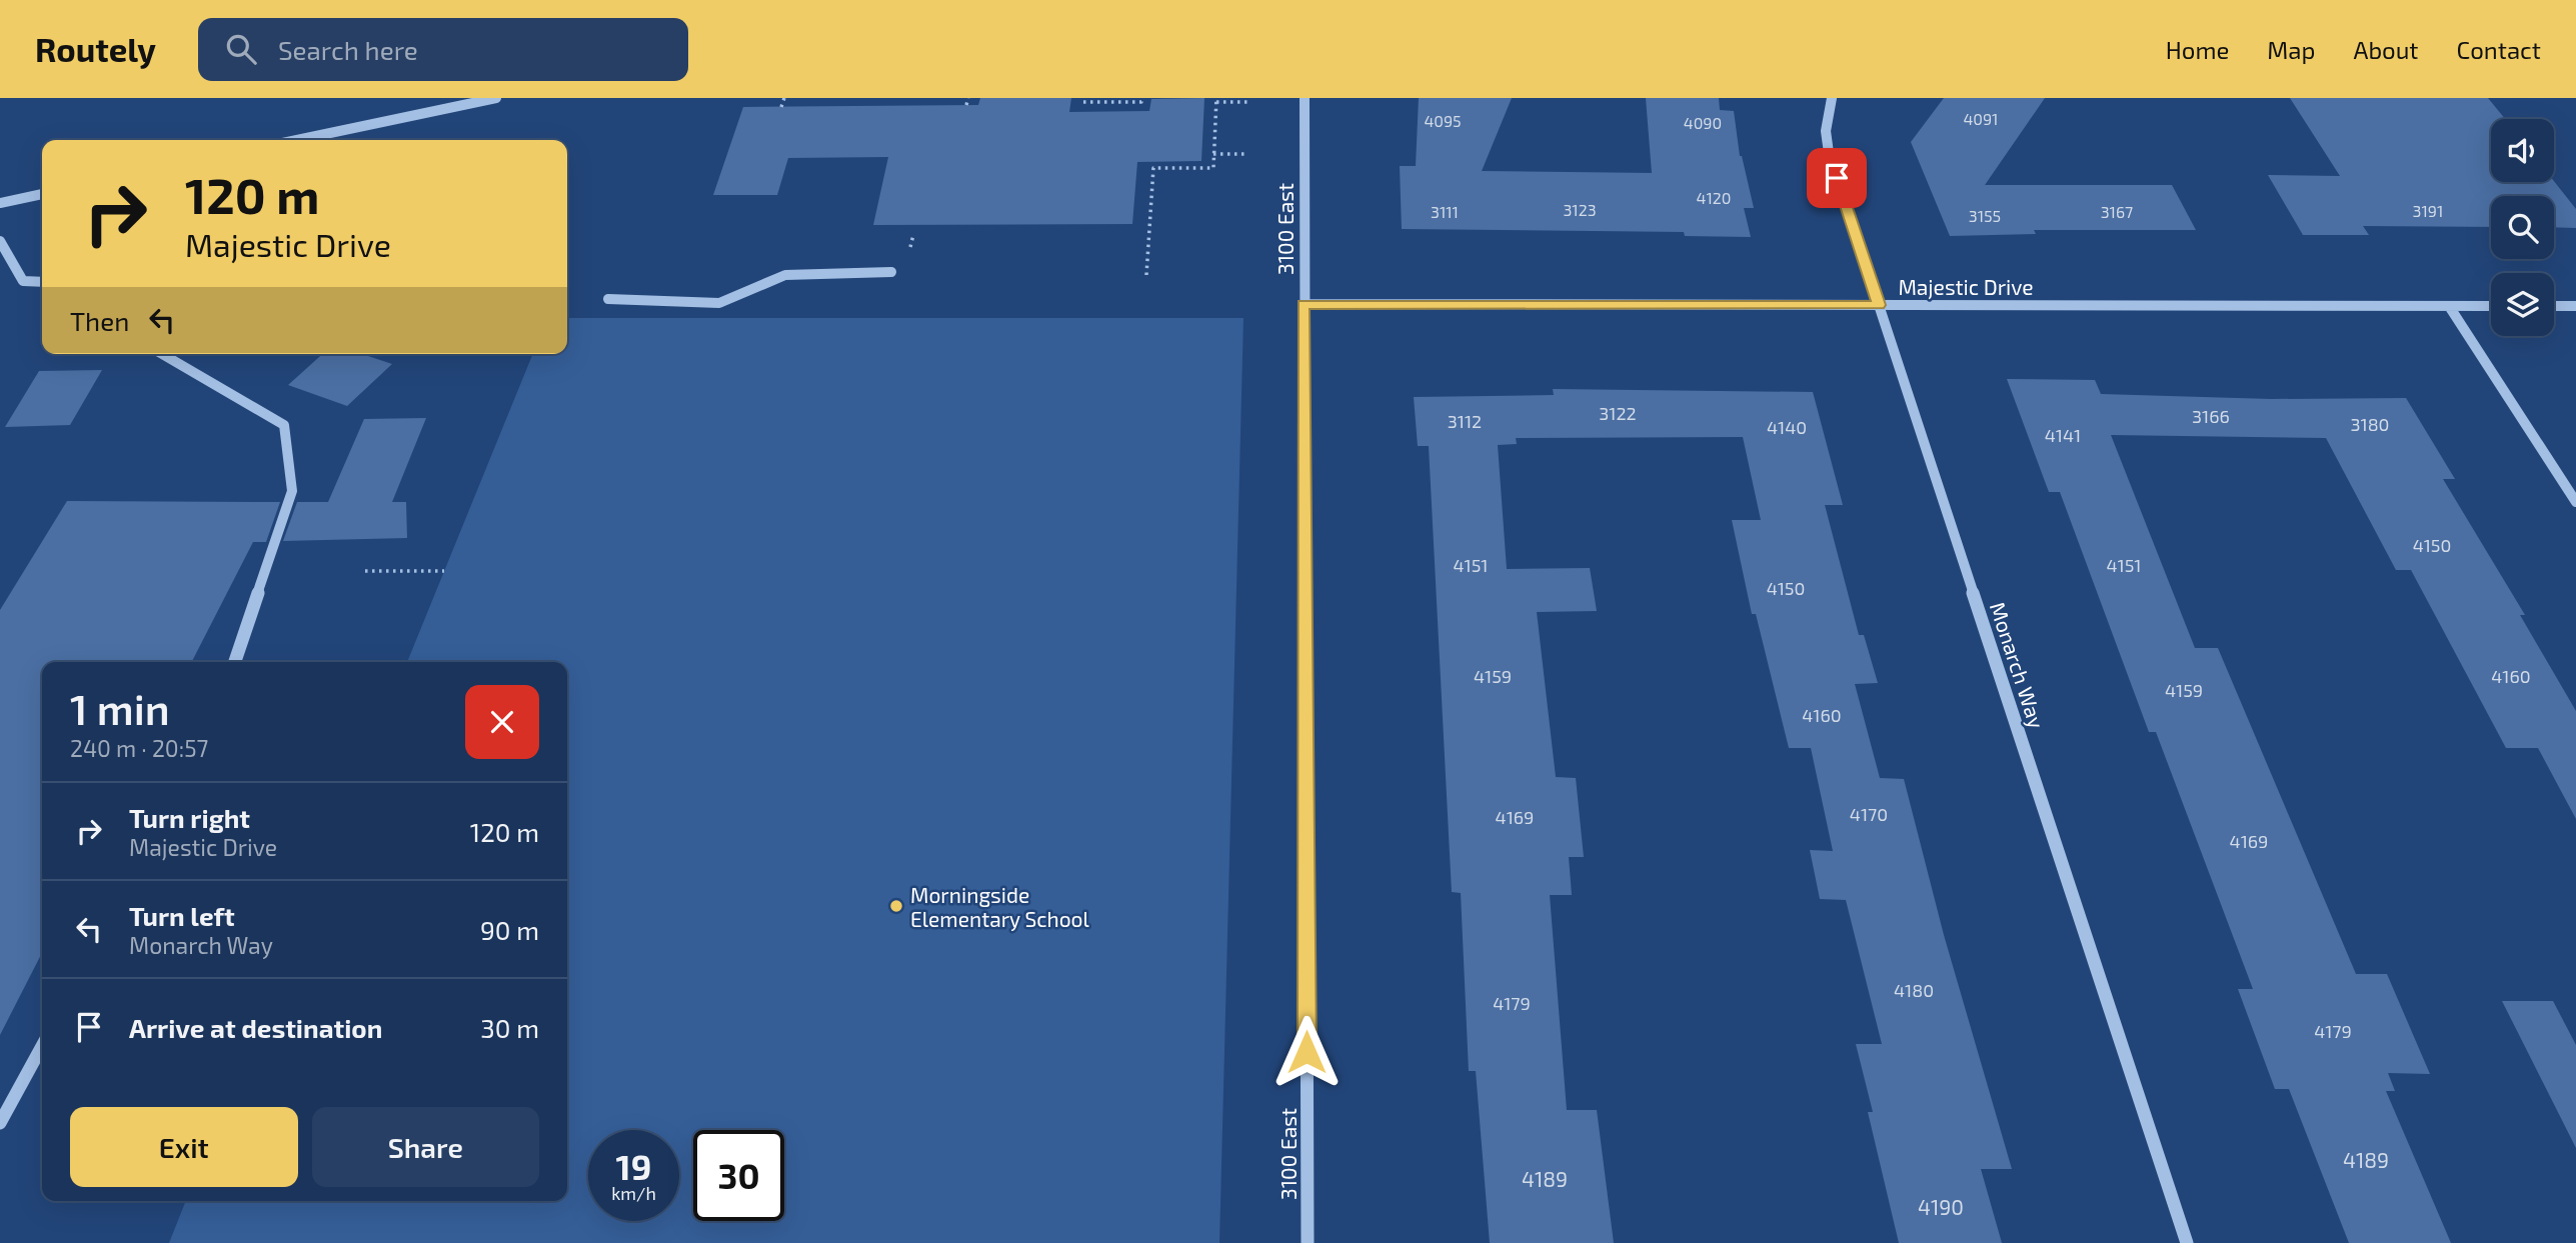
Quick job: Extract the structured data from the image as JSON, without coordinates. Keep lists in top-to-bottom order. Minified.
{"streets":{"street":["3100 East","Majestic Drive","Monarch Way"]},"crossings":[["3100 East","Majestic Drive"],["Majestic Drive","Monarch Way"]],"places":["Morningside Elementary School"],"house_numbers":["4091","4095","4090","4120","3123","3191","3111","3167","3155","3122","3166","3112","3180","4140","4141","4150","4151","4151","4150","4159","4160","4159","4160","4170","4169","4169","4180","4179","4179","4189","4189","4190"],"page":{"header":"Routely","search":"Search here","nav":["Home","Map","About","Contact"],"turn":["120 m","Majestic Drive"],"then":"Then","heading":["1 min","240 m · 20:57"],"list":[{"name":"Turn right","note":"Majestic Drive","value":"120 m"},{"name":"Turn left","note":"Monarch Way","value":"90 m"},{"name":"Arrive at destination","value":"30 m"}],"buttons":["Exit","Share"],"speed":"19 km/h","limit":"30"}}
